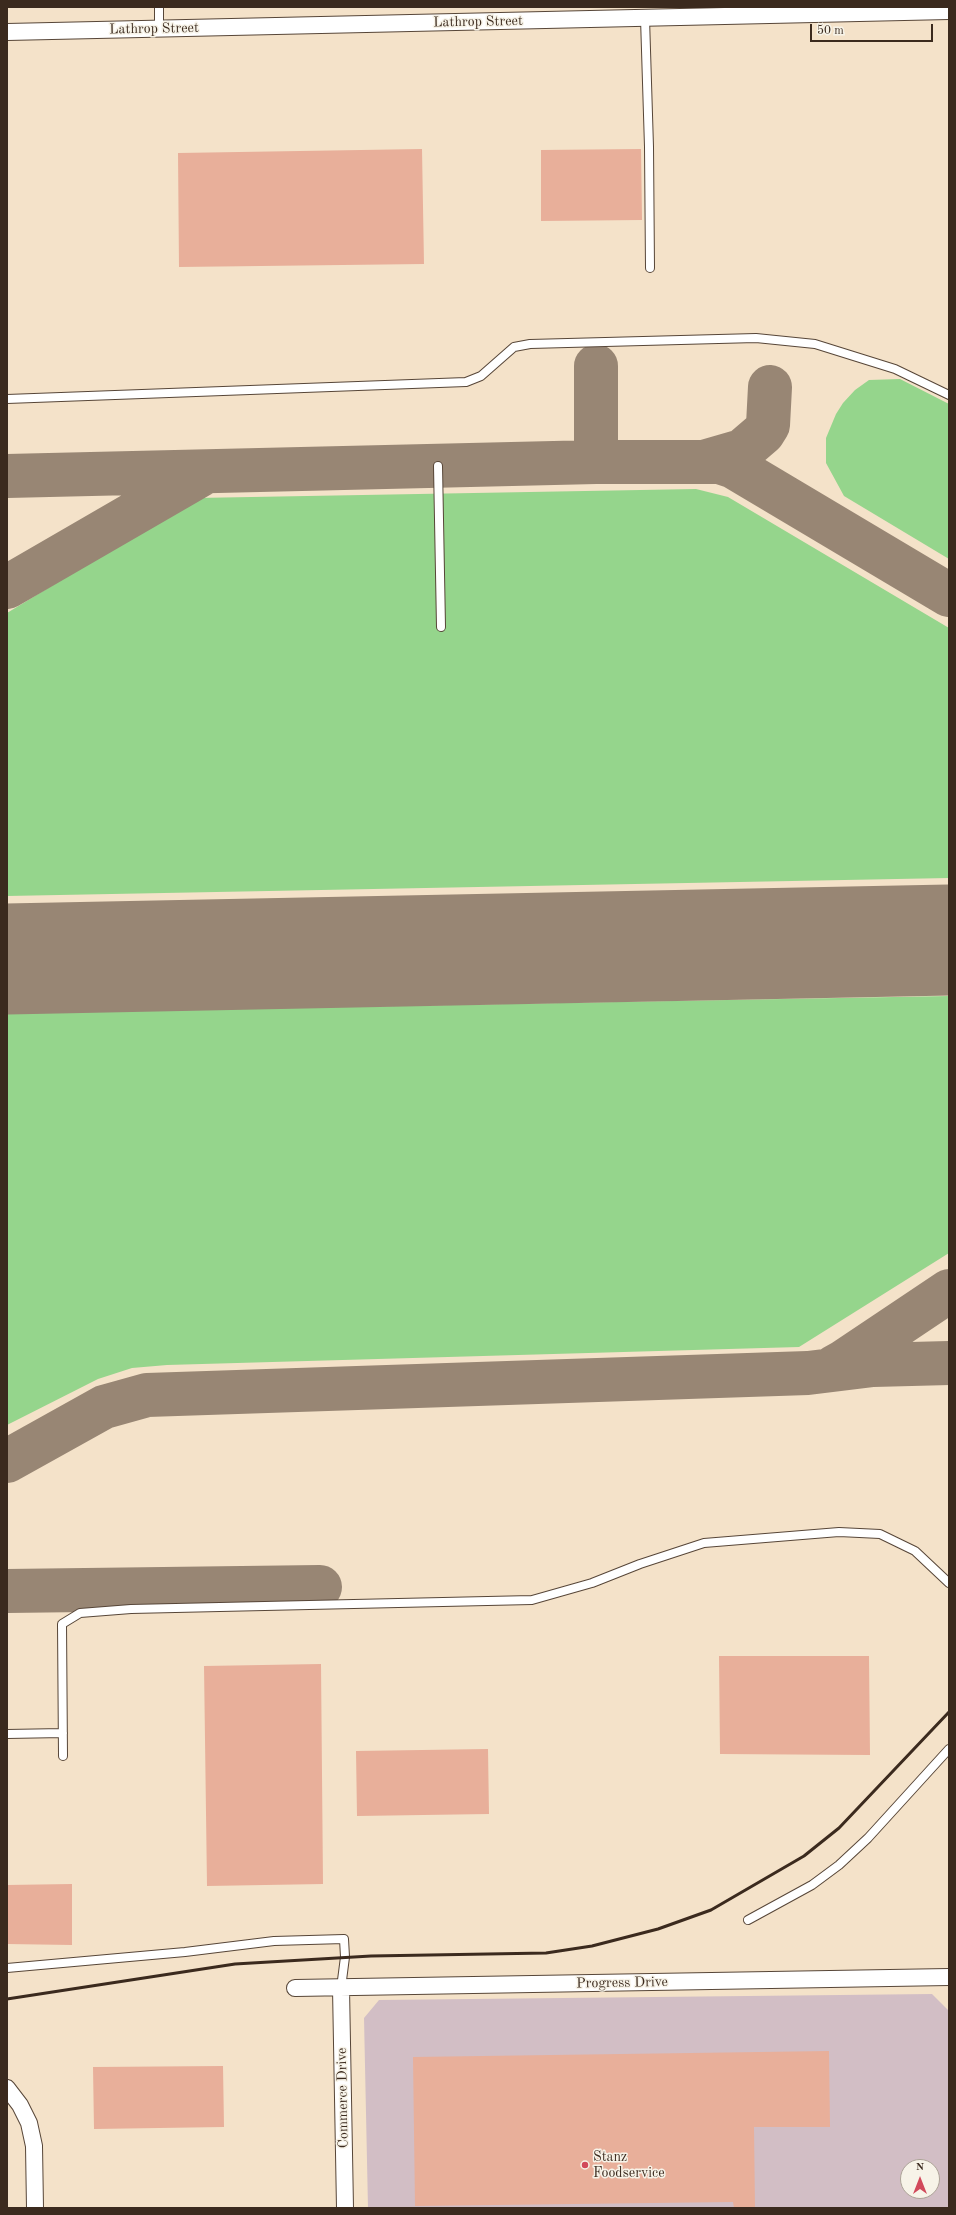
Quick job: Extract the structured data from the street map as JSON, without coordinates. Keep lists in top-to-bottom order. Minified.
{"streets":{"street":["Lathrop Street","Progress Drive","Commerce Drive"]},"crossings":[["Progress Drive","Commerce Drive"]],"places":["Stanz Foodservice"],"scale_bar":"50 m","north":"top"}
